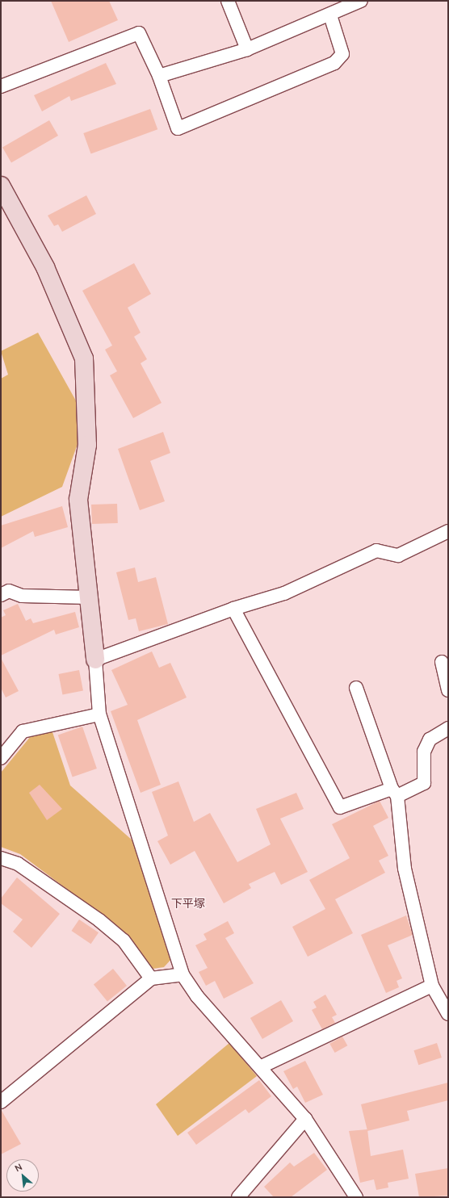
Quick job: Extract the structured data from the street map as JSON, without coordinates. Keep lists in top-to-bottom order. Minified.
{"districts":["下平塚"],"north":"top left"}
